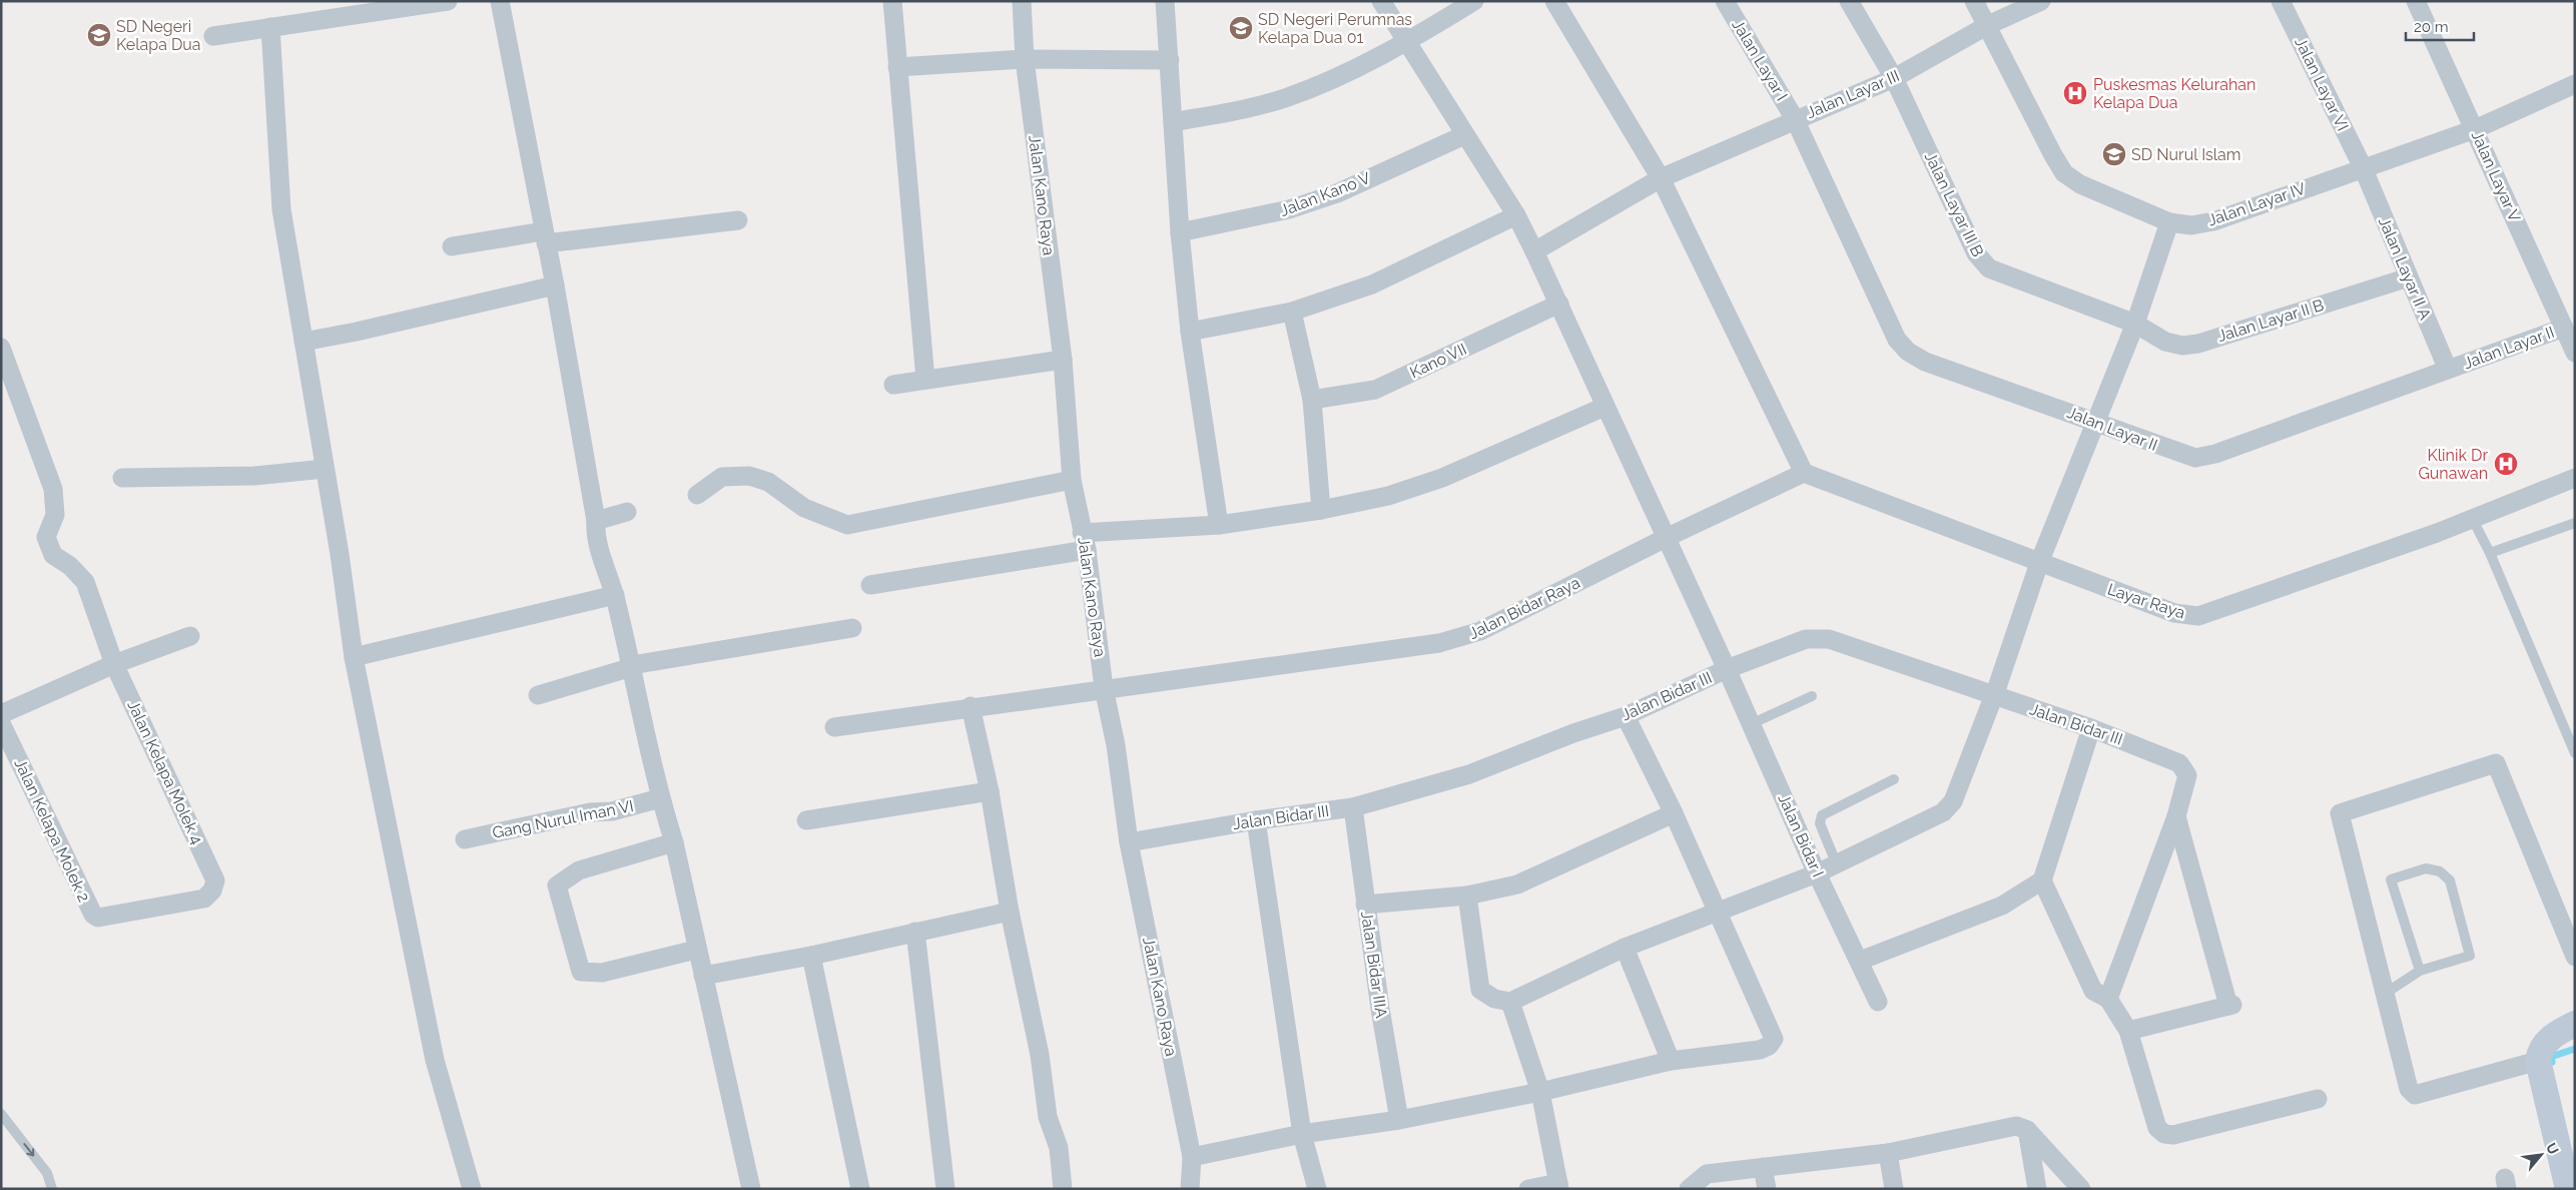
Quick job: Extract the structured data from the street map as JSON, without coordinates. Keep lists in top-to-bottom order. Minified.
{"streets":{"street":["Jalan Layar I","Jalan Layar VI","Jalan Layar III","Jalan Layar V","Jalan Kano V","Jalan Kano Raya","Jalan Layar III B","Jalan Layar IV","Jalan Layar II A","Jalan Layar II B","Jalan Layar II","Kano VII","Layar Raya","Jalan Bidar Raya","Jalan Bidar III","Jalan Kelapa Molek 4","Gang Nurul Iman VI","Jalan Kelapa Molek 2","Jalan Bidar I","Jalan Bidar IIIA"]},"crossings":[["Jalan Layar I","Jalan Layar III"],["Jalan Layar I","Jalan Layar II"],["Jalan Layar VI","Jalan Layar IV"],["Jalan Layar VI","Jalan Layar II A"],["Jalan Layar III","Jalan Layar III B"],["Jalan Layar III","Jalan Layar IV"],["Jalan Layar III","Jalan Layar II"],["Jalan Layar III","Jalan Bidar I"],["Jalan Layar V","Jalan Layar IV"],["Jalan Layar V","Jalan Layar II"],["Jalan Kano V","Jalan Bidar I"],["Jalan Kano Raya","Jalan Bidar Raya"],["Jalan Kano Raya","Jalan Bidar III"],["Jalan Layar III B","Jalan Layar II B"],["Jalan Layar IV","Jalan Layar II A"],["Jalan Layar II A","Jalan Layar II B"],["Jalan Layar II A","Jalan Layar II"],["Kano VII","Jalan Bidar I"],["Layar Raya","Jalan Bidar Raya"],["Jalan Bidar Raya","Jalan Bidar I"],["Jalan Bidar III","Jalan Bidar I"],["Jalan Bidar III","Jalan Bidar IIIA"],["Jalan Kelapa Molek 4","Jalan Kelapa Molek 2"]],"places":{"school or university":["SD Negeri Perumnas Kelapa Dua 01","SD Negeri Kelapa Dua","SD Nurul Islam"],"hospital":["Puskesmas Kelurahan Kelapa Dua","Klinik Dr Gunawan"]},"scale_bar":"20 m","north":"top right"}
